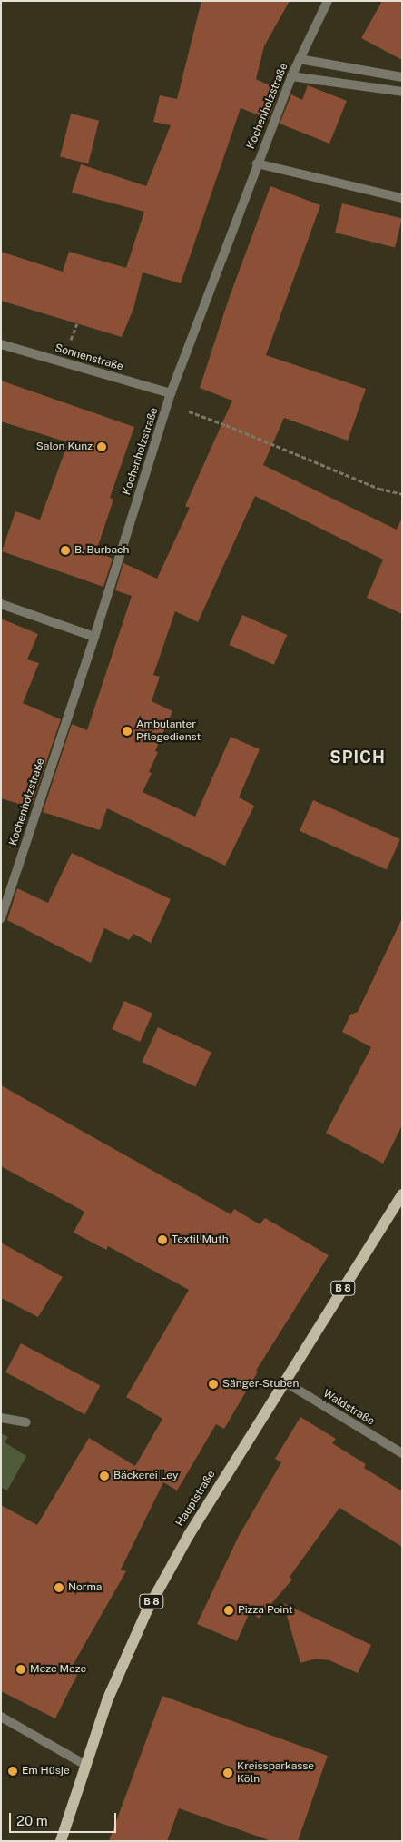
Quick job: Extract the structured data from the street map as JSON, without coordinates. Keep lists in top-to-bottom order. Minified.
{"streets":{"main road":["B 8","Hauptstraße"],"street":["Kochenholzstraße","Sonnenstraße","Waldstraße"]},"crossings":[["Kochenholzstraße","Sonnenstraße"],["Waldstraße","Hauptstraße"]],"districts":["SPICH"],"places":["Salon Kunz","B. Burbach","Ambulanter Pflegedienst","Textil Muth","Sänger-Stuben","Bäckerei Ley","Norma","Pizza Point","Meze Meze","Em Hüsje","Kreissparkasse Köln"],"scale_bar":"20 m"}
